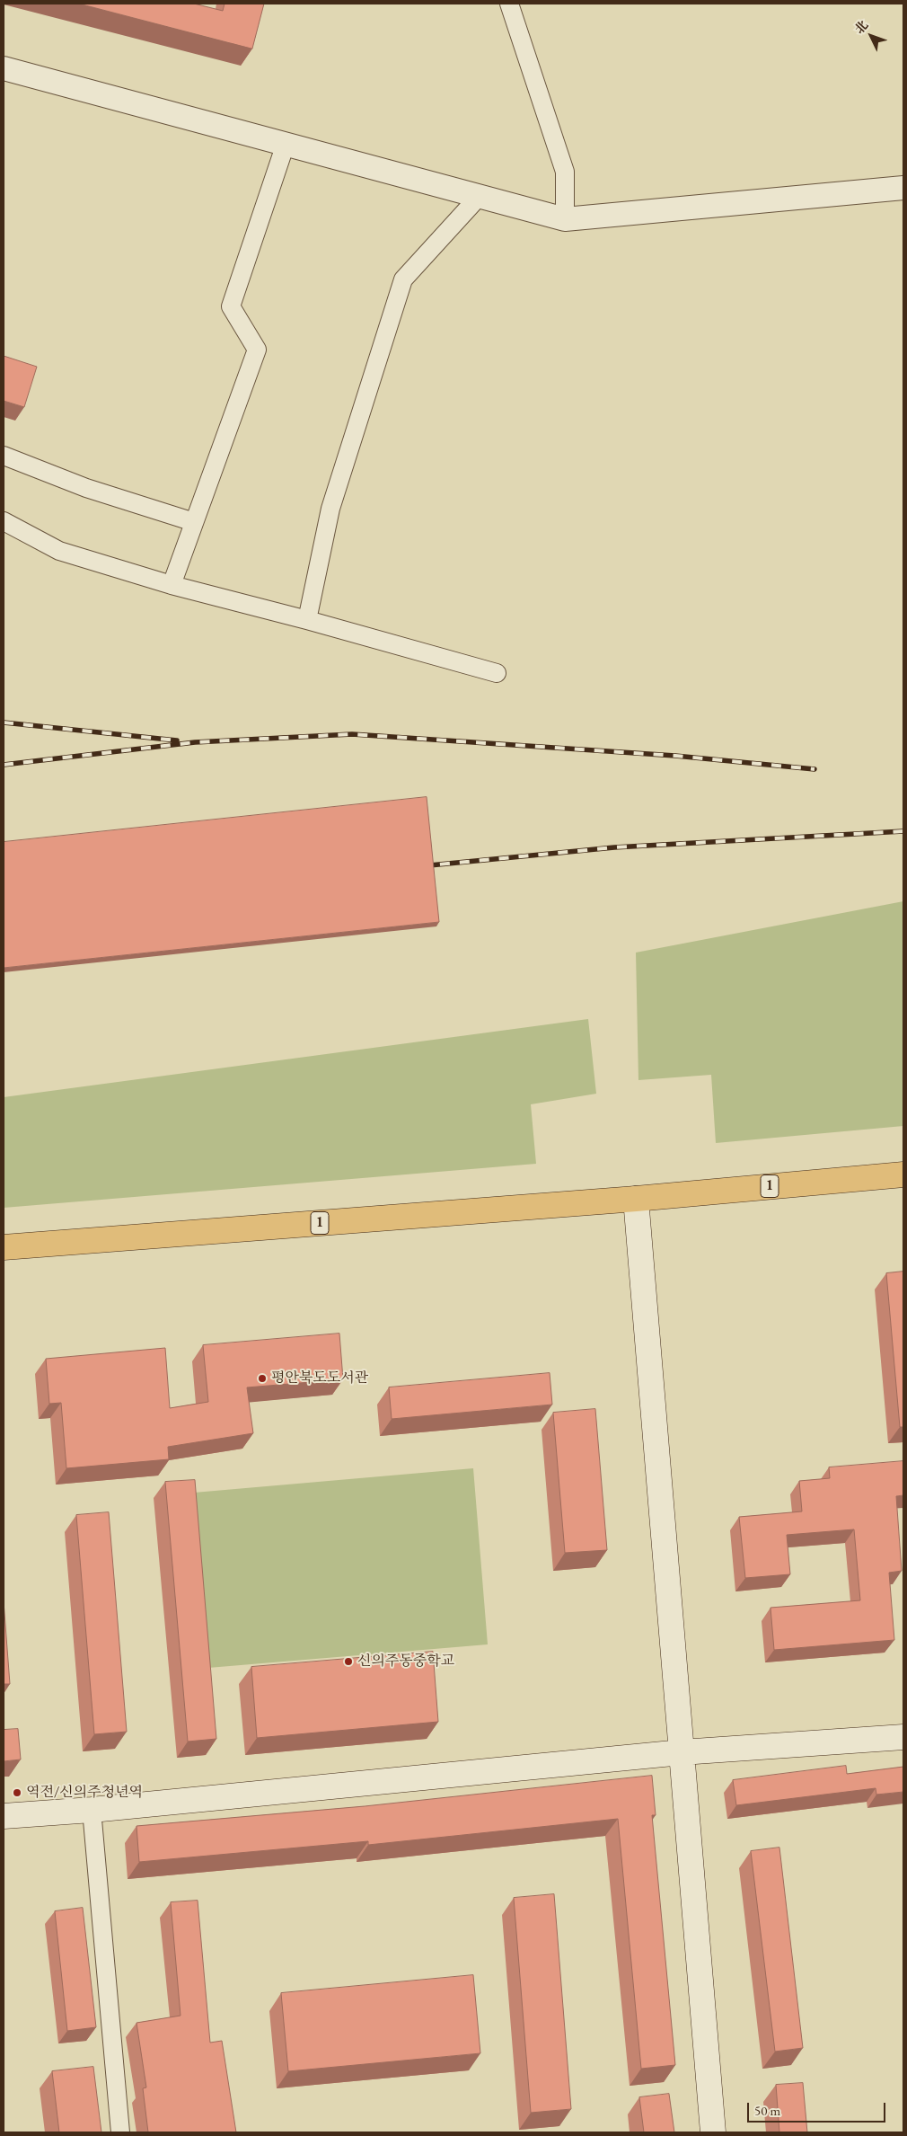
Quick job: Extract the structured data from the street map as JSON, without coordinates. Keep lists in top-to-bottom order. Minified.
{"streets":{"main road":["1"]},"places":["평안북도도서관","신의주동중학교","역전/신의주청년역"],"scale_bar":"50 m","north":"top left"}
